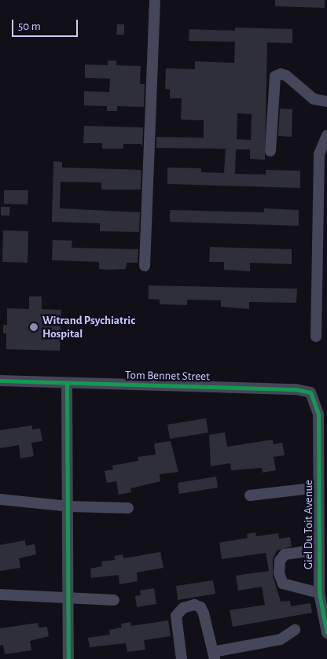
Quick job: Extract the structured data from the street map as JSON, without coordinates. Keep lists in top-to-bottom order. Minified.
{"streets":{"street":["Tom Bennet Street","Giel Du Toit Avenue"]},"crossings":[["Tom Bennet Street","Giel Du Toit Avenue"]],"places":["Witrand Psychiatric Hospital"],"scale_bar":"50 m"}
